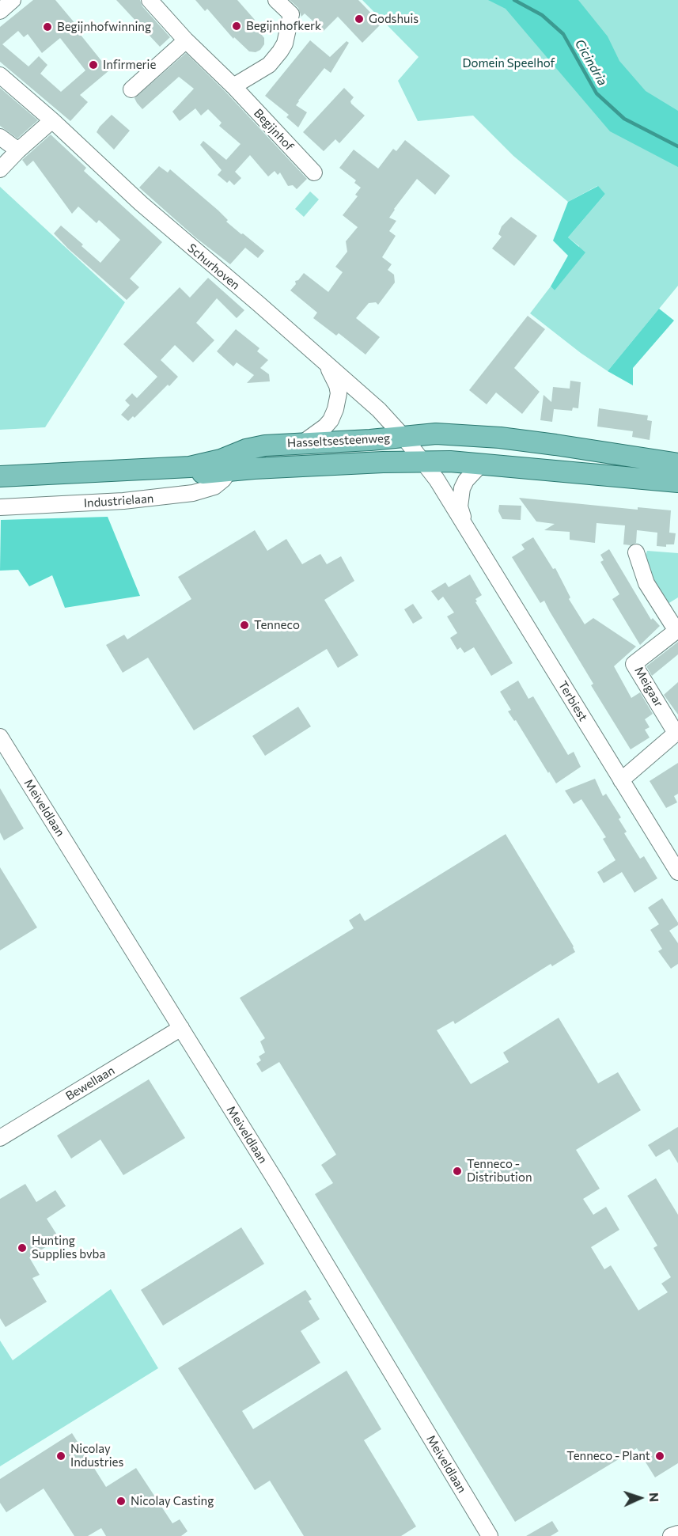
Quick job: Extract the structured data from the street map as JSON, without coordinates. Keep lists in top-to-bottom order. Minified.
{"streets":{"main road":["Hasseltsesteenweg"],"street":["Begijnhof","Schurhoven","Industrielaan","Meigaar","Terbiest","Meiveldlaan","Bewellaan"]},"crossings":[["Schurhoven","Hasseltsesteenweg"],["Schurhoven","Terbiest"],["Hasseltsesteenweg","Industrielaan"],["Hasseltsesteenweg","Terbiest"],["Meigaar","Terbiest"],["Meiveldlaan","Bewellaan"]],"water":["Cicindria"],"parks":["Domein Speelhof"],"places":["Godshuis","Begijnhofkerk","Begijnhofwinning","Infirmerie","Tenneco","Tenneco - Distribution","Hunting Supplies bvba","Nicolay Industries","Tenneco - Plant","Nicolay Casting"],"north":"right"}
